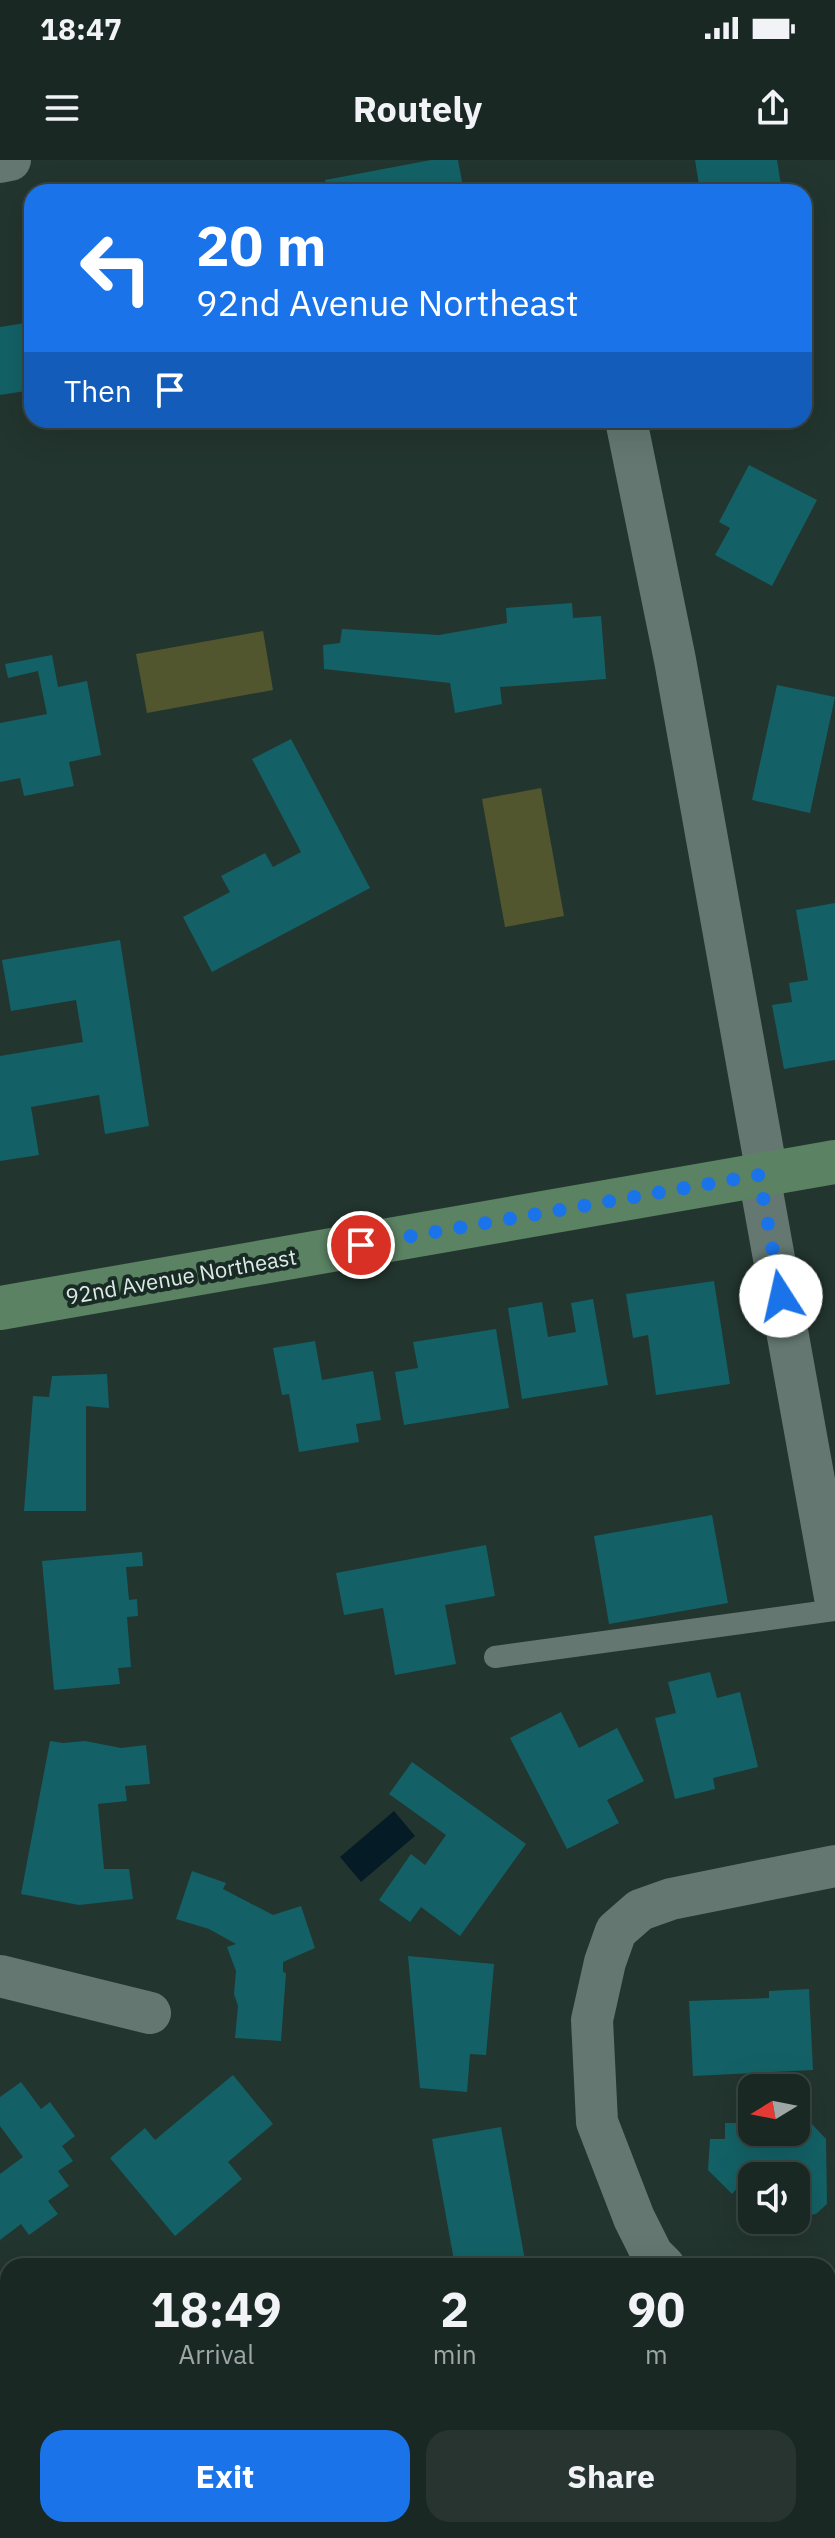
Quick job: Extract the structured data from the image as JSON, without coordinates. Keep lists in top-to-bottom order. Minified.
{"streets":{"main road":["92nd Avenue Northeast"]},"north":"left","page":{"status":"18:47","header":"Routely","turn":["20 m","92nd Avenue Northeast"],"then":"Then","eta":["18:49","Arrival","2","min","90","m"],"buttons":["Exit","Share"]}}
